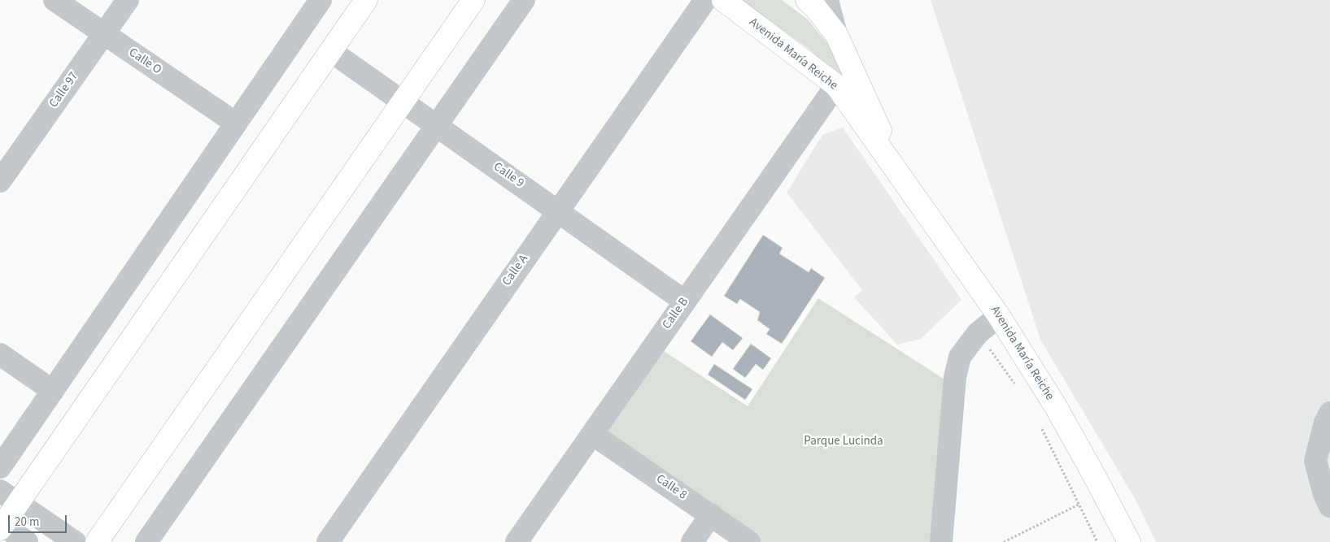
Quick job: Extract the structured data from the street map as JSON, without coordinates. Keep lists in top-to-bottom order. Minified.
{"streets":{"main road":["Avenida María Reiche"],"street":["Calle O","Calle 97","Calle 9","Calle A","Calle B","Calle 8"]},"crossings":[["Avenida María Reiche","Calle B"],["Calle O","Calle 97"],["Calle 9","Calle A"],["Calle 9","Calle B"],["Calle B","Calle 8"]],"parks":["Parque Lucinda"],"scale_bar":"20 m"}
